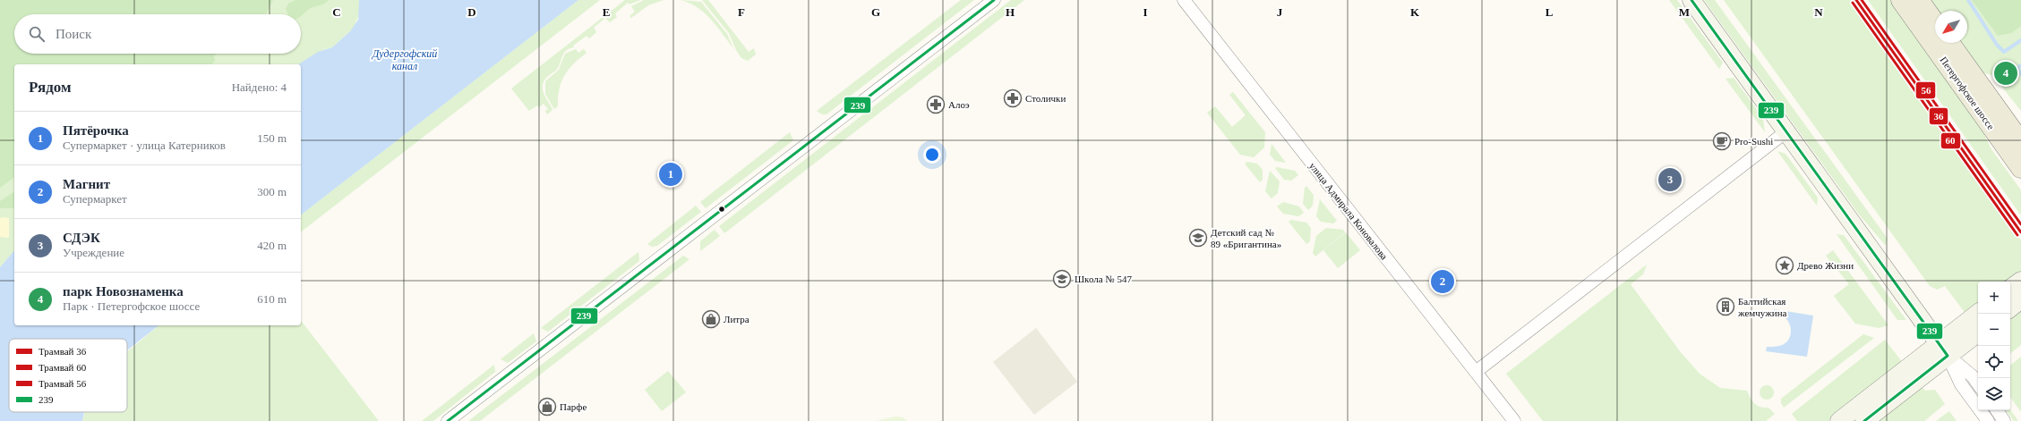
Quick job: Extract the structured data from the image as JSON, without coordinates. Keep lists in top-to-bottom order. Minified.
{"streets":{"main road":["Петергофское шоссе"],"street":["улица Адмирала Коновалова"]},"water":["Дудергофский канал"],"places":{"pharmacy":["Столички","Алоэ"],"cafe":["Pro-Sushi"],"school or university":["Детский сад № 89 «Бригантина»","Школа № 547"],"place":["Древо Жизни"],"building":["Балтийская жемчужина"],"shop":["Литра","Парфе"]},"lines":["tram line 36","tram line 56","transit line 239","tram line 60"],"legend":["Трамвай 36","Трамвай 60","Трамвай 56","239"],"north":"bottom left","page":{"search":"Поиск","pins":["4","1","3","2"],"heading":["Рядом","Найдено: 4"],"list":[{"mark":"1","name":"Пятёрочка","note":"Супермаркет · улица Катерников","value":"150 m"},{"mark":"2","name":"Магнит","note":"Супермаркет","value":"300 m"},{"mark":"3","name":"СДЭК","note":"Учреждение","value":"420 m"},{"mark":"4","name":"парк Новознаменка","note":"Парк · Петергофское шоссе","value":"610 m"}],"map_buttons":["+","−"]},"grid":{"columns":["C","D","E","F","G","H","I","J","K","L","M","N"]}}
